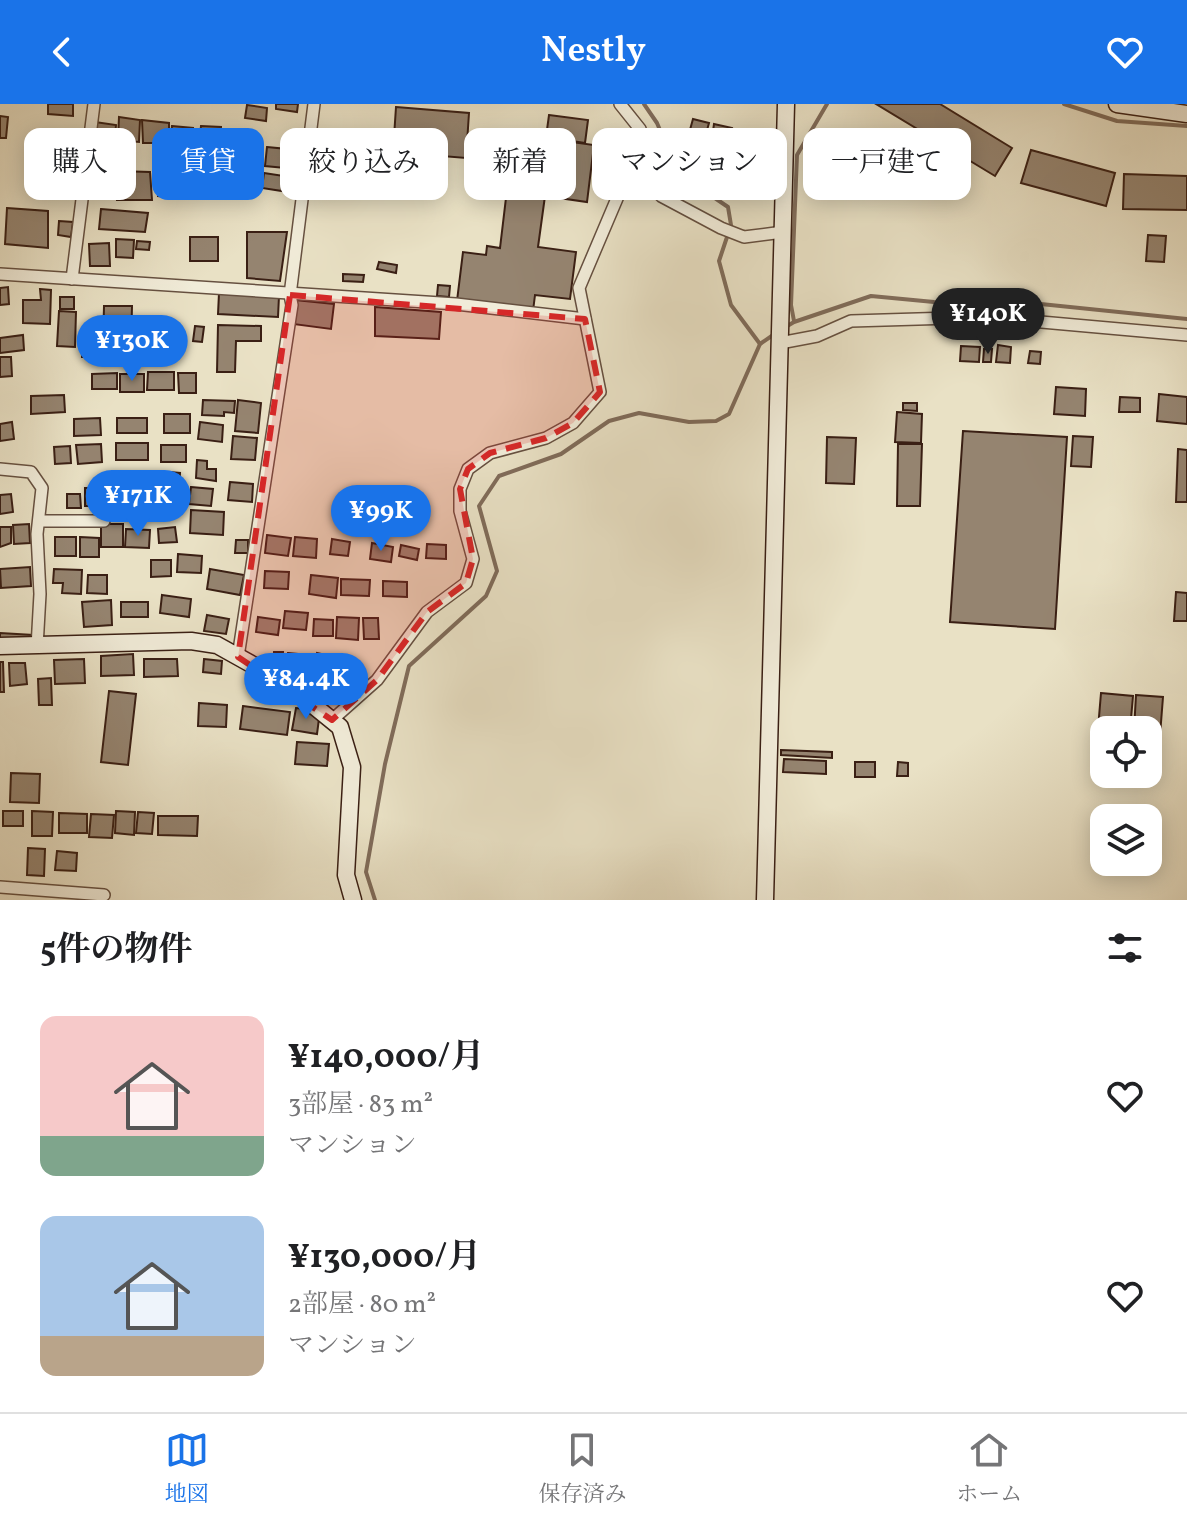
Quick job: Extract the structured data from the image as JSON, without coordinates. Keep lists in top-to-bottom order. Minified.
{"page":{"header":"Nestly","chip":["購入","賃貸","絞り込み","新着","マンション","一戸建て"],"price":["¥140K","¥130K","¥171K","¥99K","¥84.4K"],"heading":"5件の物件","list":[{"name":"¥140,000/月","note":"3部屋 · 83 m² · マンション"},{"name":"¥130,000/月","note":"2部屋 · 80 m² · マンション"}],"tabs":["地図","保存済み","ホーム"]}}
